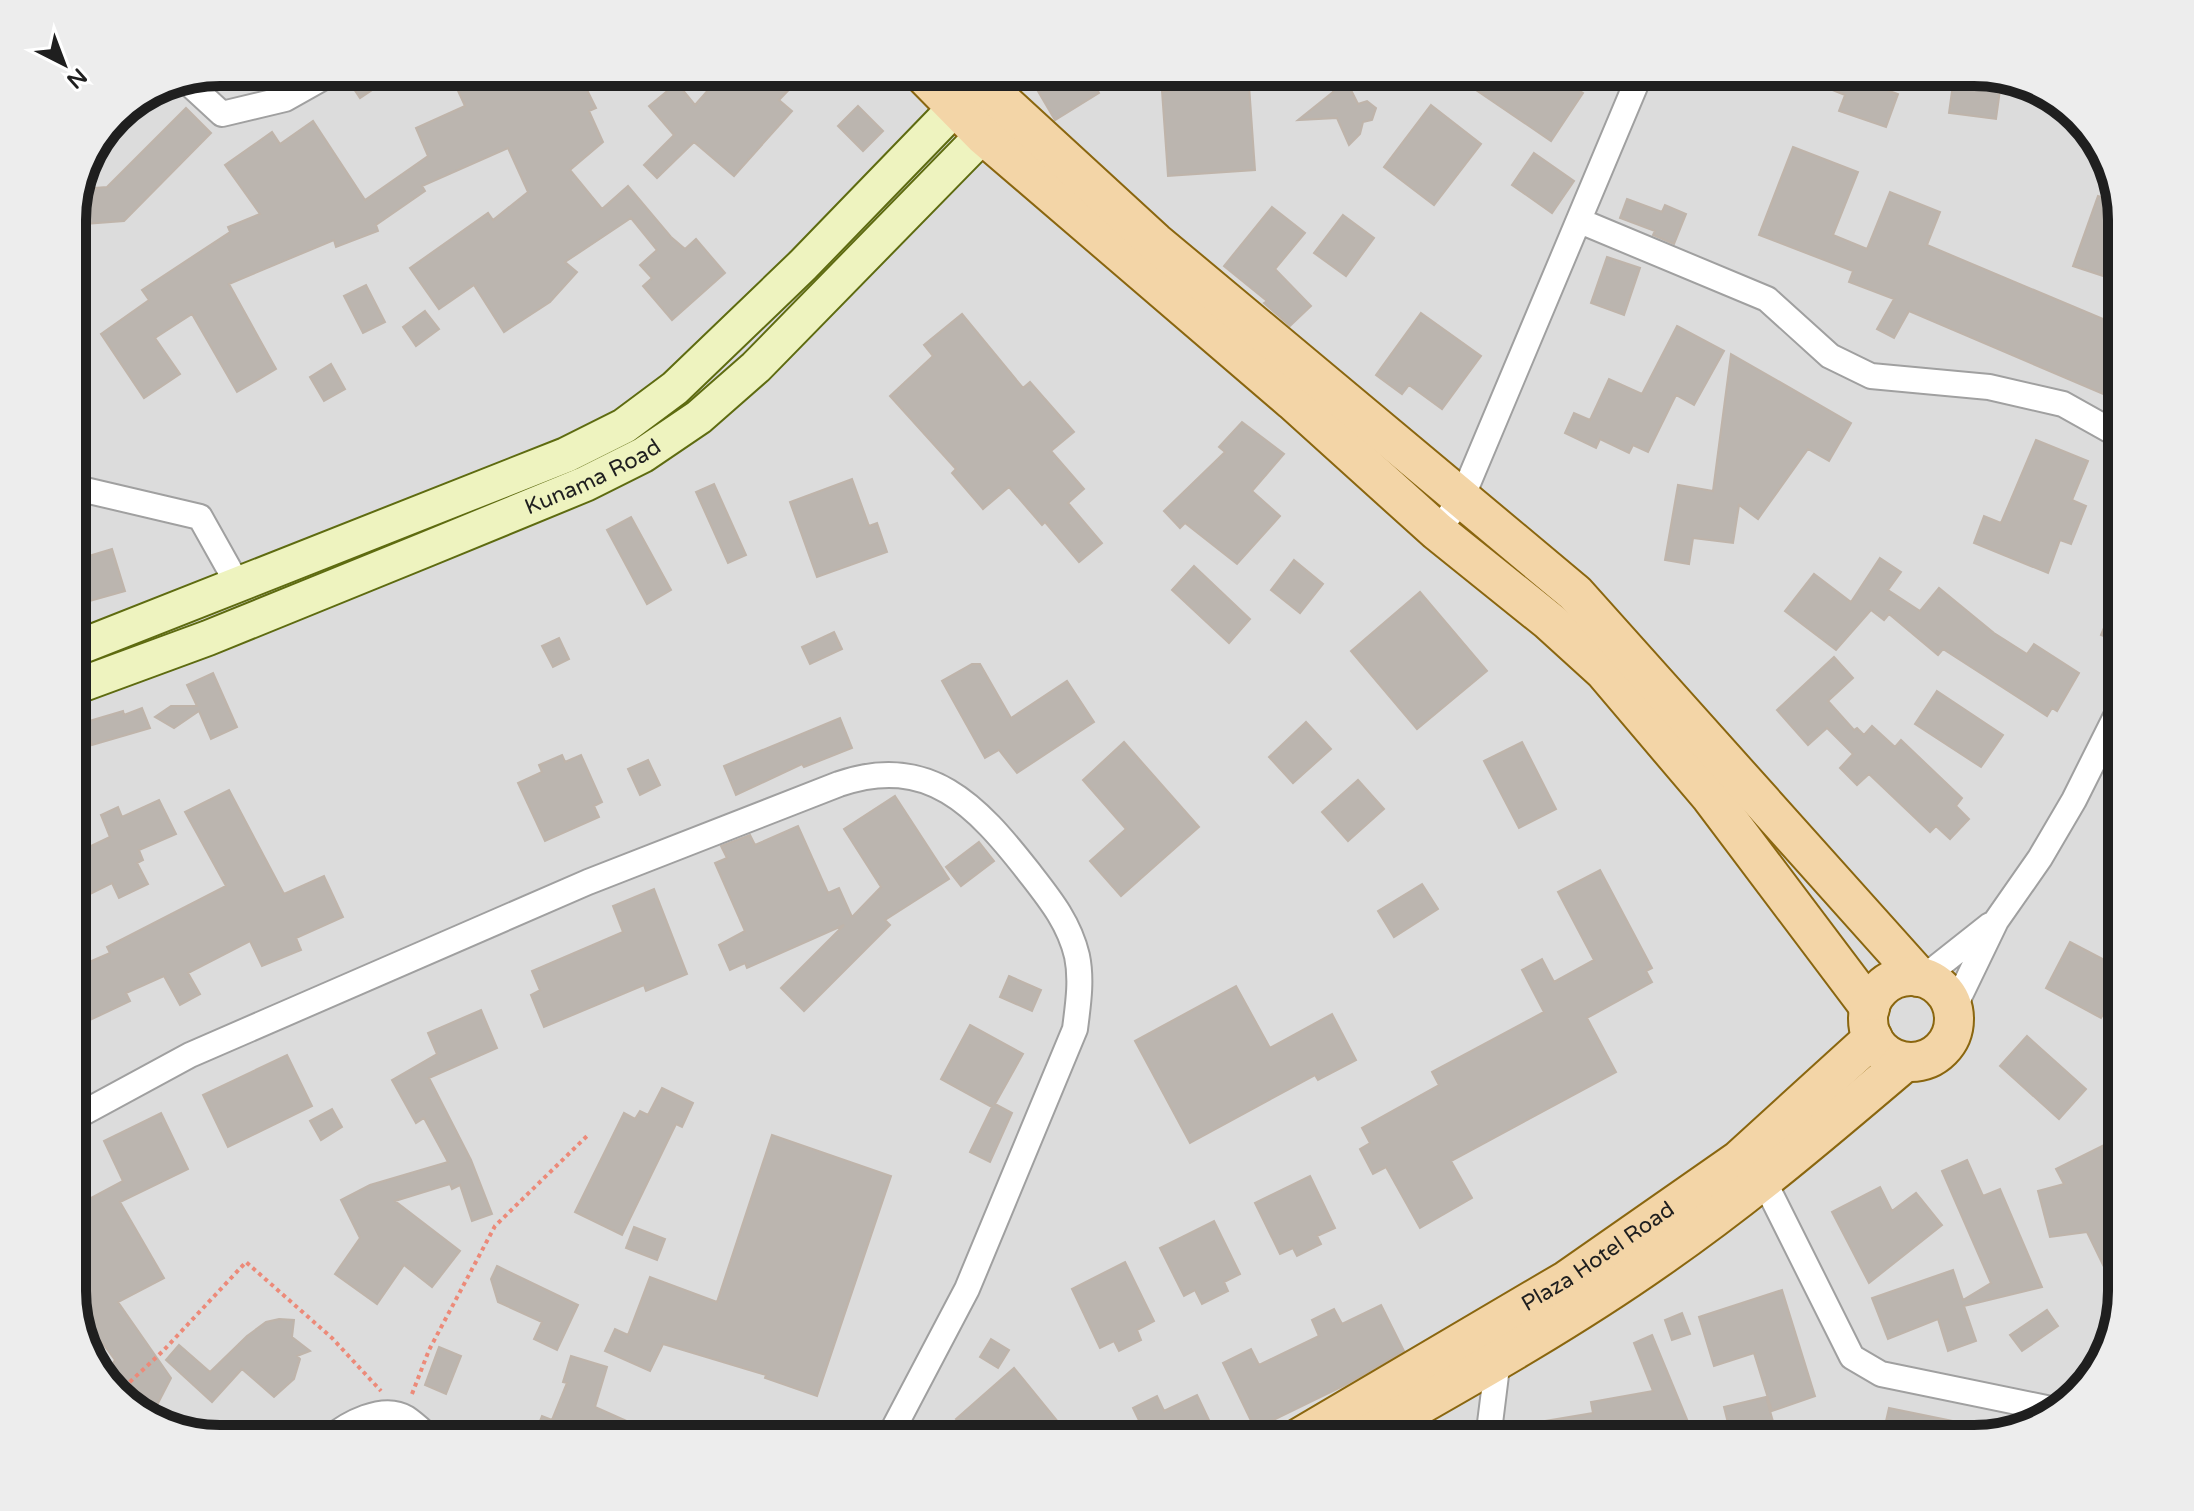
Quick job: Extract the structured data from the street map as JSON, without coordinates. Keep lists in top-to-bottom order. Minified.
{"streets":{"main road":["Kunama Road","Plaza Hotel Road"]},"north":"bottom right"}
